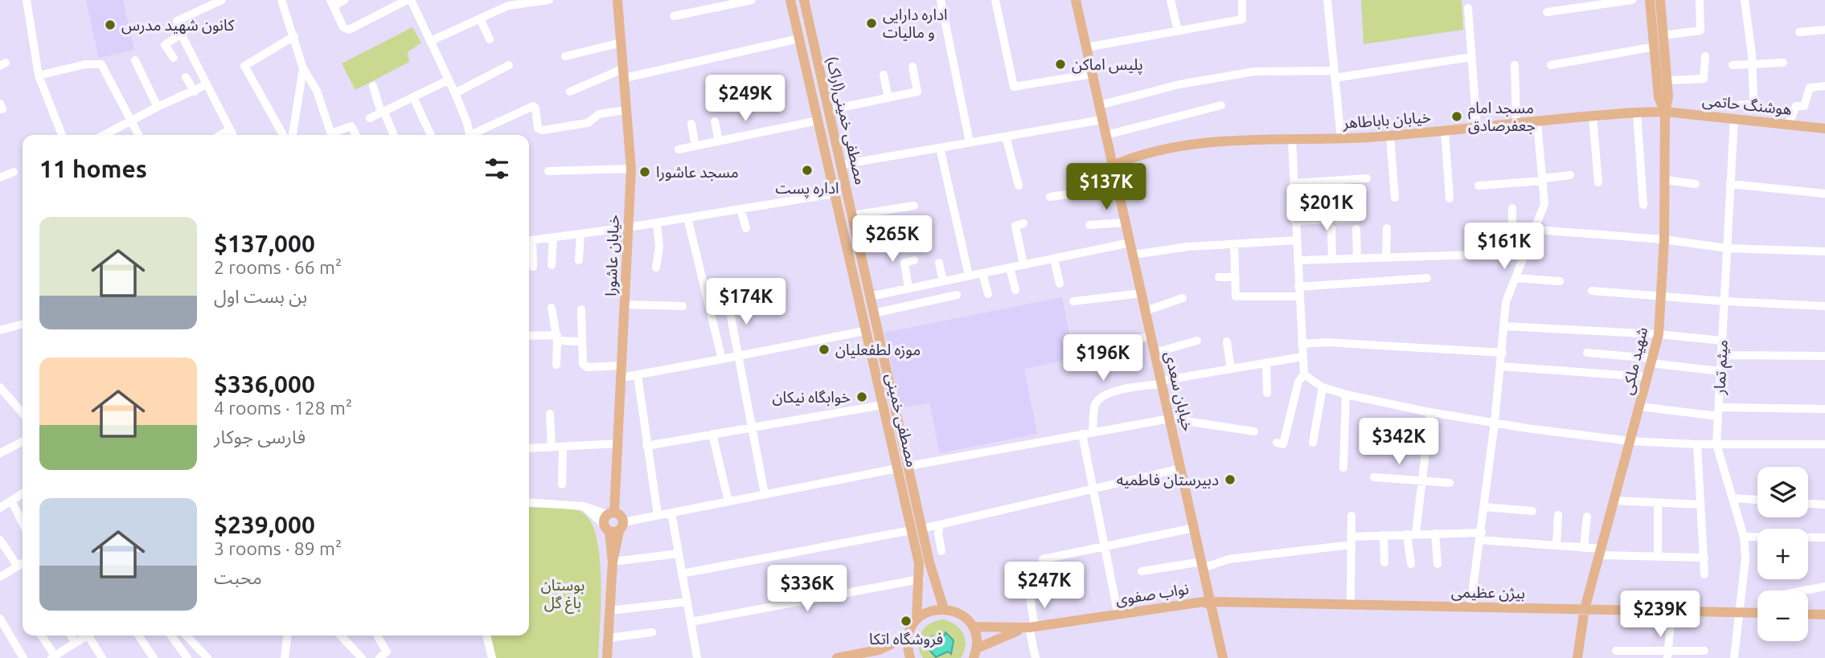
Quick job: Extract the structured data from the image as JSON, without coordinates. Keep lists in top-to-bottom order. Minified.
{"streets":{"main road":["هوشنگ حاتمی","خیابان باباطاهر","مصطفی خمینی(اراک)","خیابان عاشورا","شهید ملکی","خیابان سعدی","مصطفی خمینی","بیژن عظیمی","نواب صفوی"],"street":["میثم تمار"]},"crossings":[["هوشنگ حاتمی","خیابان باباطاهر"],["هوشنگ حاتمی","شهید ملکی"],["هوشنگ حاتمی","میثم تمار"],["خیابان باباطاهر","شهید ملکی"],["خیابان باباطاهر","خیابان سعدی"],["شهید ملکی","بیژن عظیمی"],["میثم تمار","بیژن عظیمی"],["خیابان سعدی","بیژن عظیمی"],["خیابان سعدی","نواب صفوی"],["بیژن عظیمی","نواب صفوی"]],"parks":["بوستان باغ گل"],"places":["اداره دارایی و مالیات","کانون شهید مدرس","پلیس اماکن","مسجد امام جعفرصادق","اداره پست","مسجد عاشورا","موزه لطفعلیان","خوابگاه نیکان","دبیرستان فاطمیه","فروشگاه اتکا"],"page":{"price":["$249K","$137K","$201K","$265K","$161K","$174K","$196K","$342K","$247K","$336K","$239K"],"heading":"11 homes","list":[{"name":"$137,000","note":"2 rooms · 66 m² · بن بست اول"},{"name":"$336,000","note":"4 rooms · 128 m² · فارسی جوکار"},{"name":"$239,000","note":"3 rooms · 89 m² · محبت"}],"map_buttons":["+","−"]}}
